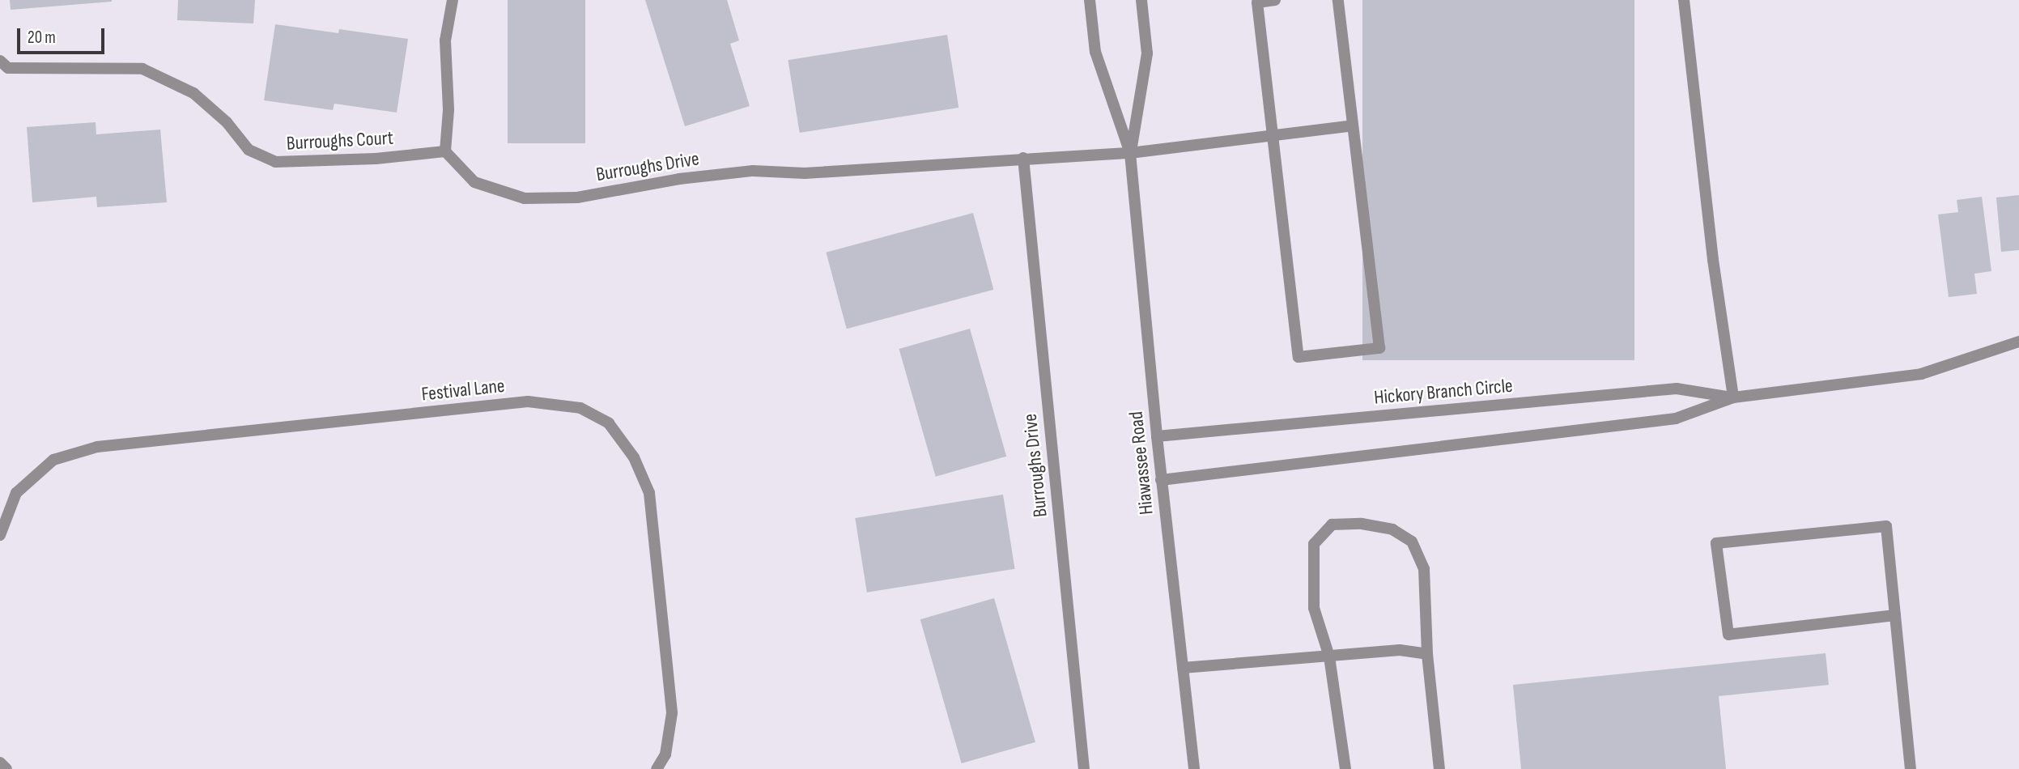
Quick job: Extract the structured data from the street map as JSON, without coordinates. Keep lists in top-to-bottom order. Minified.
{"streets":{"street":["Burroughs Court","Burroughs Drive","Festival Lane","Hickory Branch Circle","Hiawassee Road"]},"crossings":[["Burroughs Court","Burroughs Drive"],["Burroughs Drive","Hiawassee Road"],["Hickory Branch Circle","Hiawassee Road"]],"scale_bar":"20 m"}
